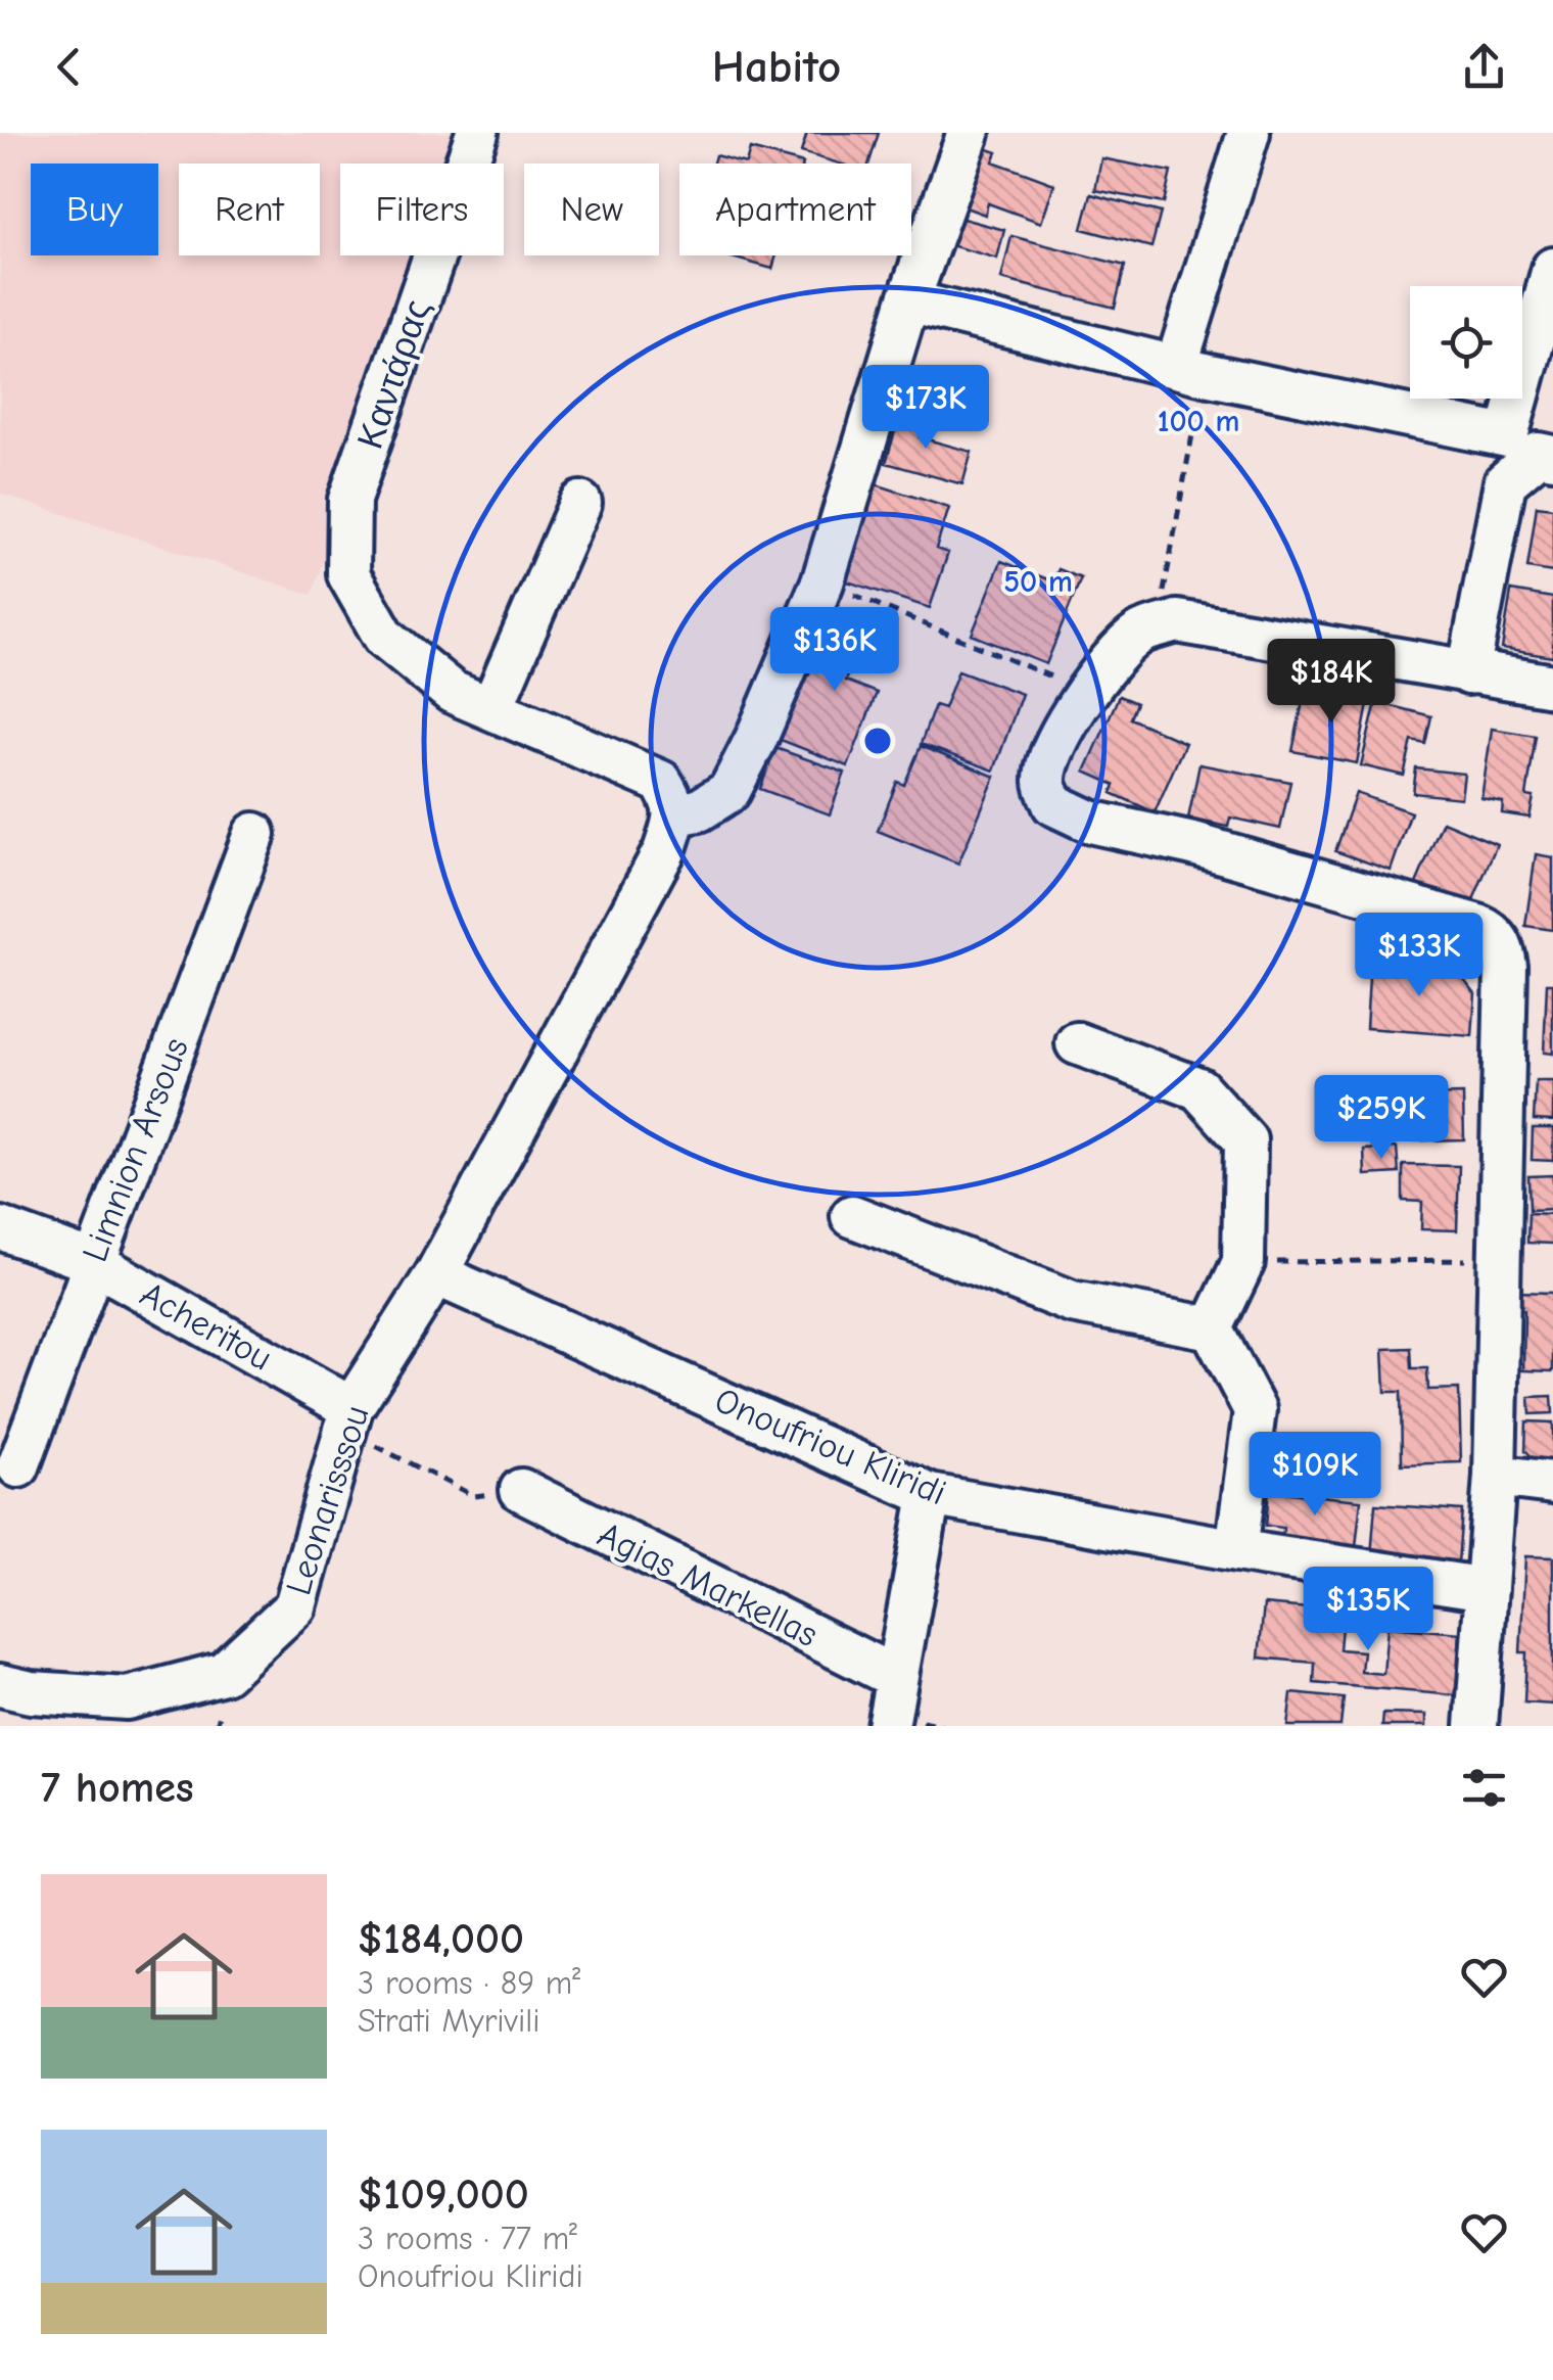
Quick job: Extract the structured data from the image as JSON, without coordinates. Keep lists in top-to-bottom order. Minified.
{"streets":{"street":["Καντάρας","Limnion Arsous","Acheritou","Onoufriou Kliridi","Leonarisssou","Agias Markellas"]},"crossings":[["Καντάρας","Leonarisssou"],["Limnion Arsous","Acheritou"],["Acheritou","Leonarisssou"],["Onoufriou Kliridi","Leonarisssou"]],"page":{"header":"Habito","chip":["Buy","Rent","Filters","New","Apartment"],"price":["$173K","$136K","$184K","$133K","$259K","$109K","$135K"],"heading":"7 homes","list":[{"name":"$184,000","note":"3 rooms · 89 m² · Strati Myrivili"},{"name":"$109,000","note":"3 rooms · 77 m² · Onoufriou Kliridi"}]},"rings":["100 m","50 m"]}
